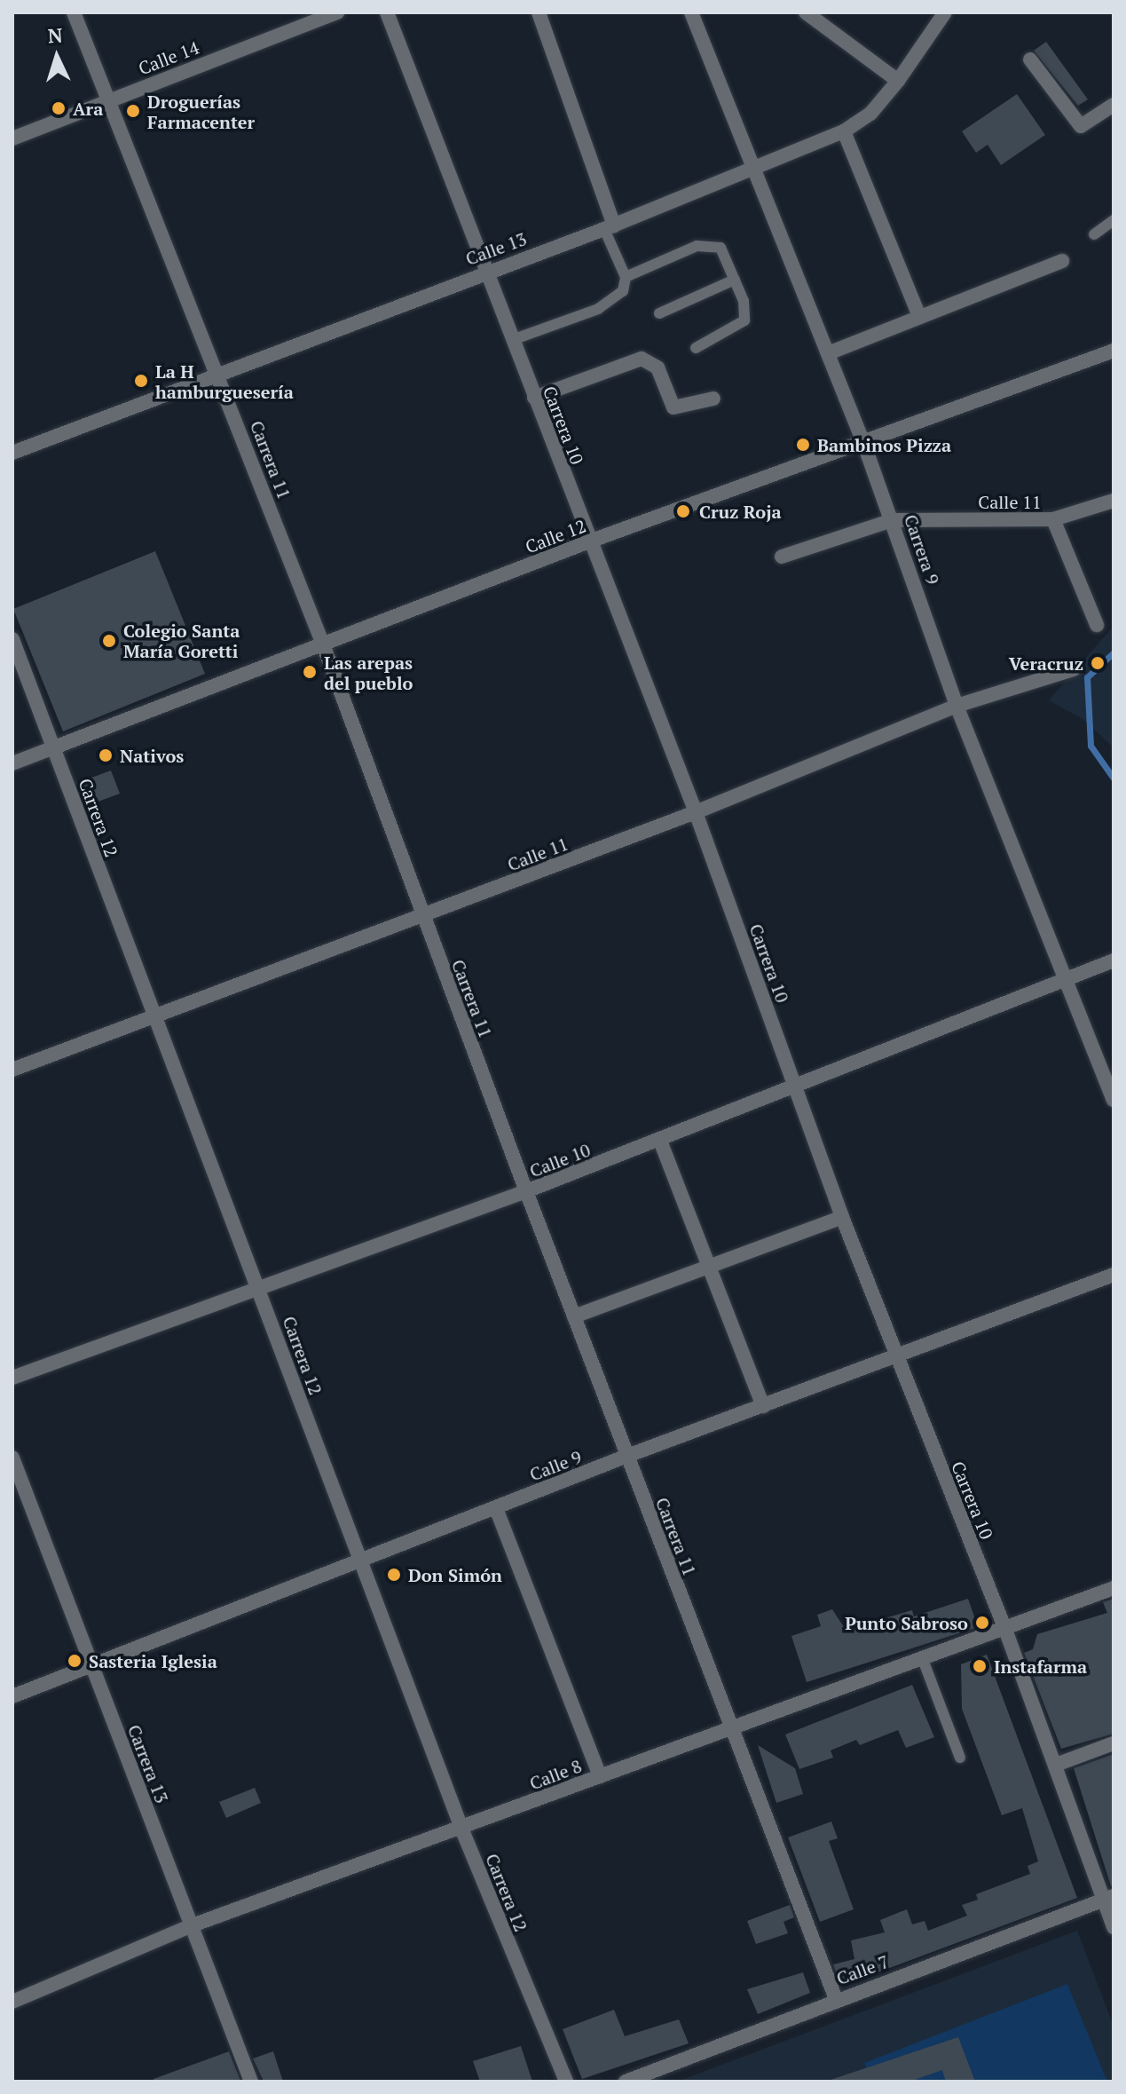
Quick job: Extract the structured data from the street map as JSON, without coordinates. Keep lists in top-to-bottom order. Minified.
{"streets":{"street":["Calle 14","Calle 13","Carrera 10","Carrera 11","Calle 11","Calle 12","Carrera 9","Carrera 12","Calle 10","Calle 9","Carrera 13","Calle 8","Calle 7"]},"crossings":[["Calle 14","Carrera 11"],["Calle 13","Carrera 10"],["Calle 13","Carrera 11"],["Calle 13","Carrera 9"],["Carrera 10","Calle 11"],["Carrera 10","Calle 12"],["Carrera 10","Calle 10"],["Carrera 10","Calle 9"],["Carrera 10","Calle 8"],["Carrera 10","Calle 7"],["Carrera 11","Calle 11"],["Carrera 11","Calle 12"],["Carrera 11","Calle 10"],["Carrera 11","Calle 9"],["Carrera 11","Calle 8"],["Carrera 11","Calle 7"],["Calle 11","Carrera 9"],["Calle 11","Carrera 12"],["Calle 12","Carrera 9"],["Calle 12","Carrera 12"],["Carrera 9","Calle 10"],["Carrera 12","Calle 10"],["Carrera 12","Calle 9"],["Carrera 12","Calle 8"],["Calle 9","Carrera 13"],["Carrera 13","Calle 8"]],"places":["Ara","Droguerías Farmacenter","La H hamburguesería","Bambinos Pizza","Cruz Roja","Colegio Santa María Goretti","Veracruz","Las arepas del pueblo","Nativos","Don Simón","Punto Sabroso","Sasteria Iglesia","Instafarma"],"north":"top"}
